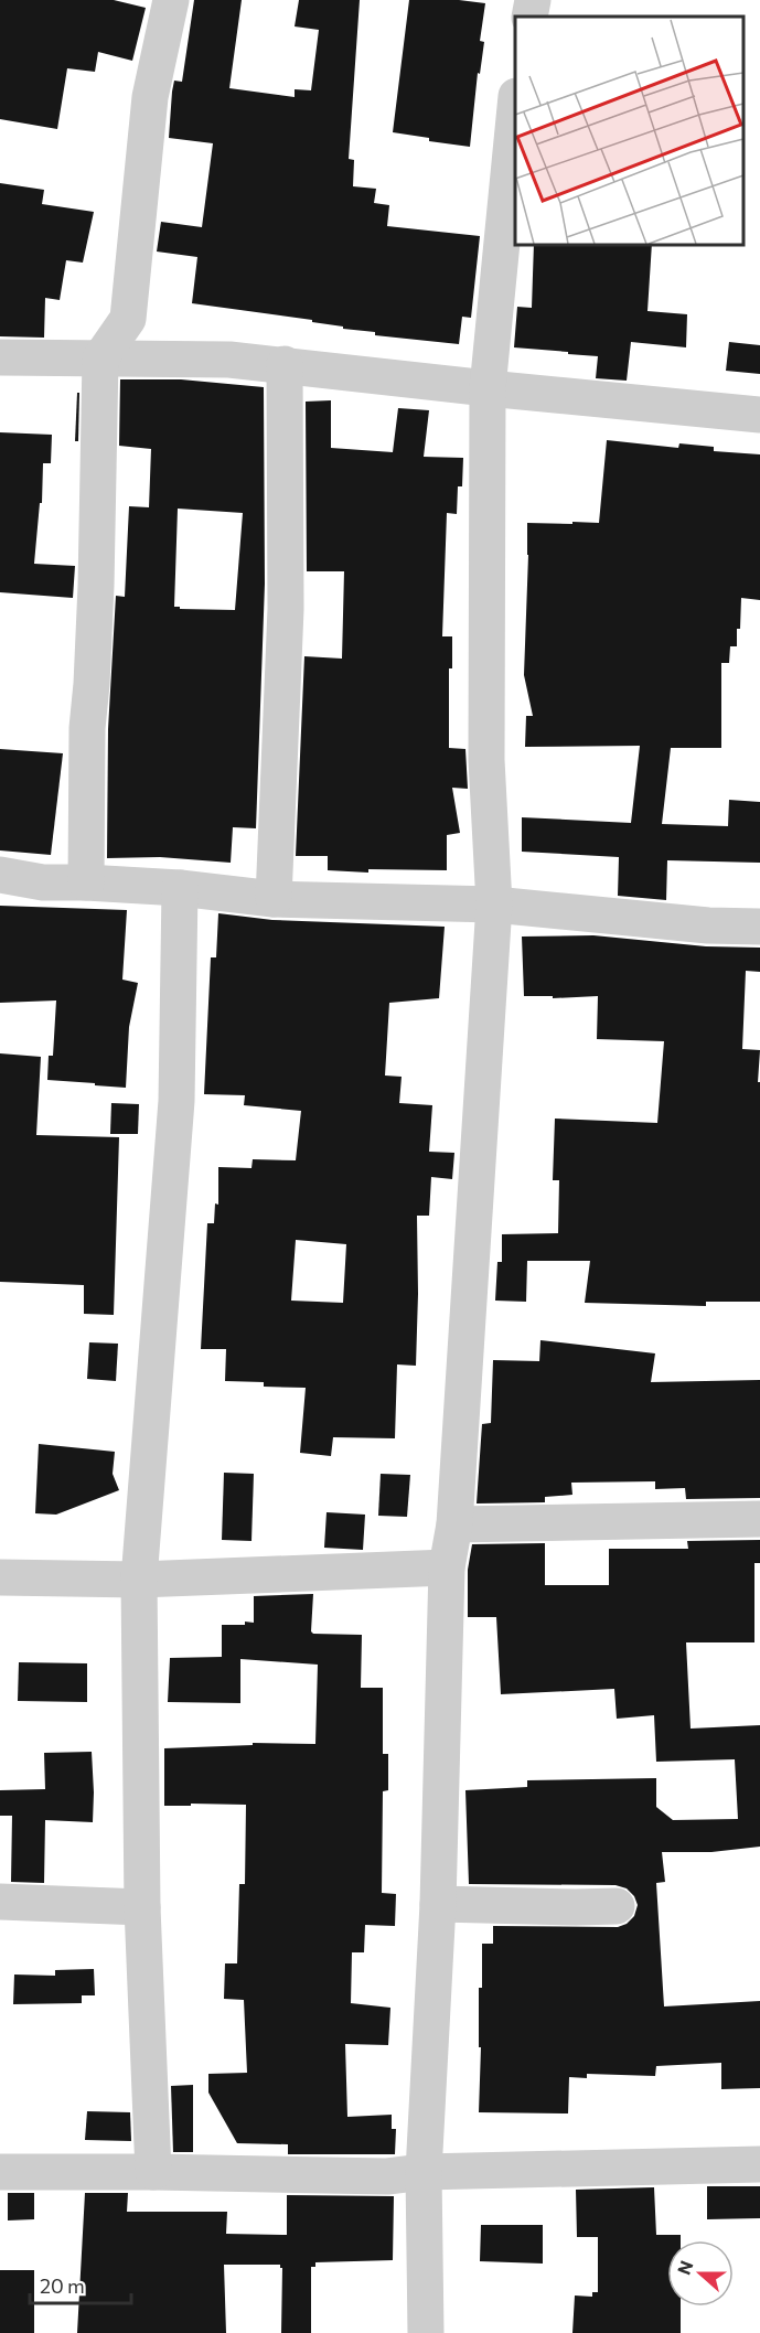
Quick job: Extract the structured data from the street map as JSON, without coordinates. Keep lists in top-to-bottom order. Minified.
{"scale_bar":"20 m","north":"left"}
